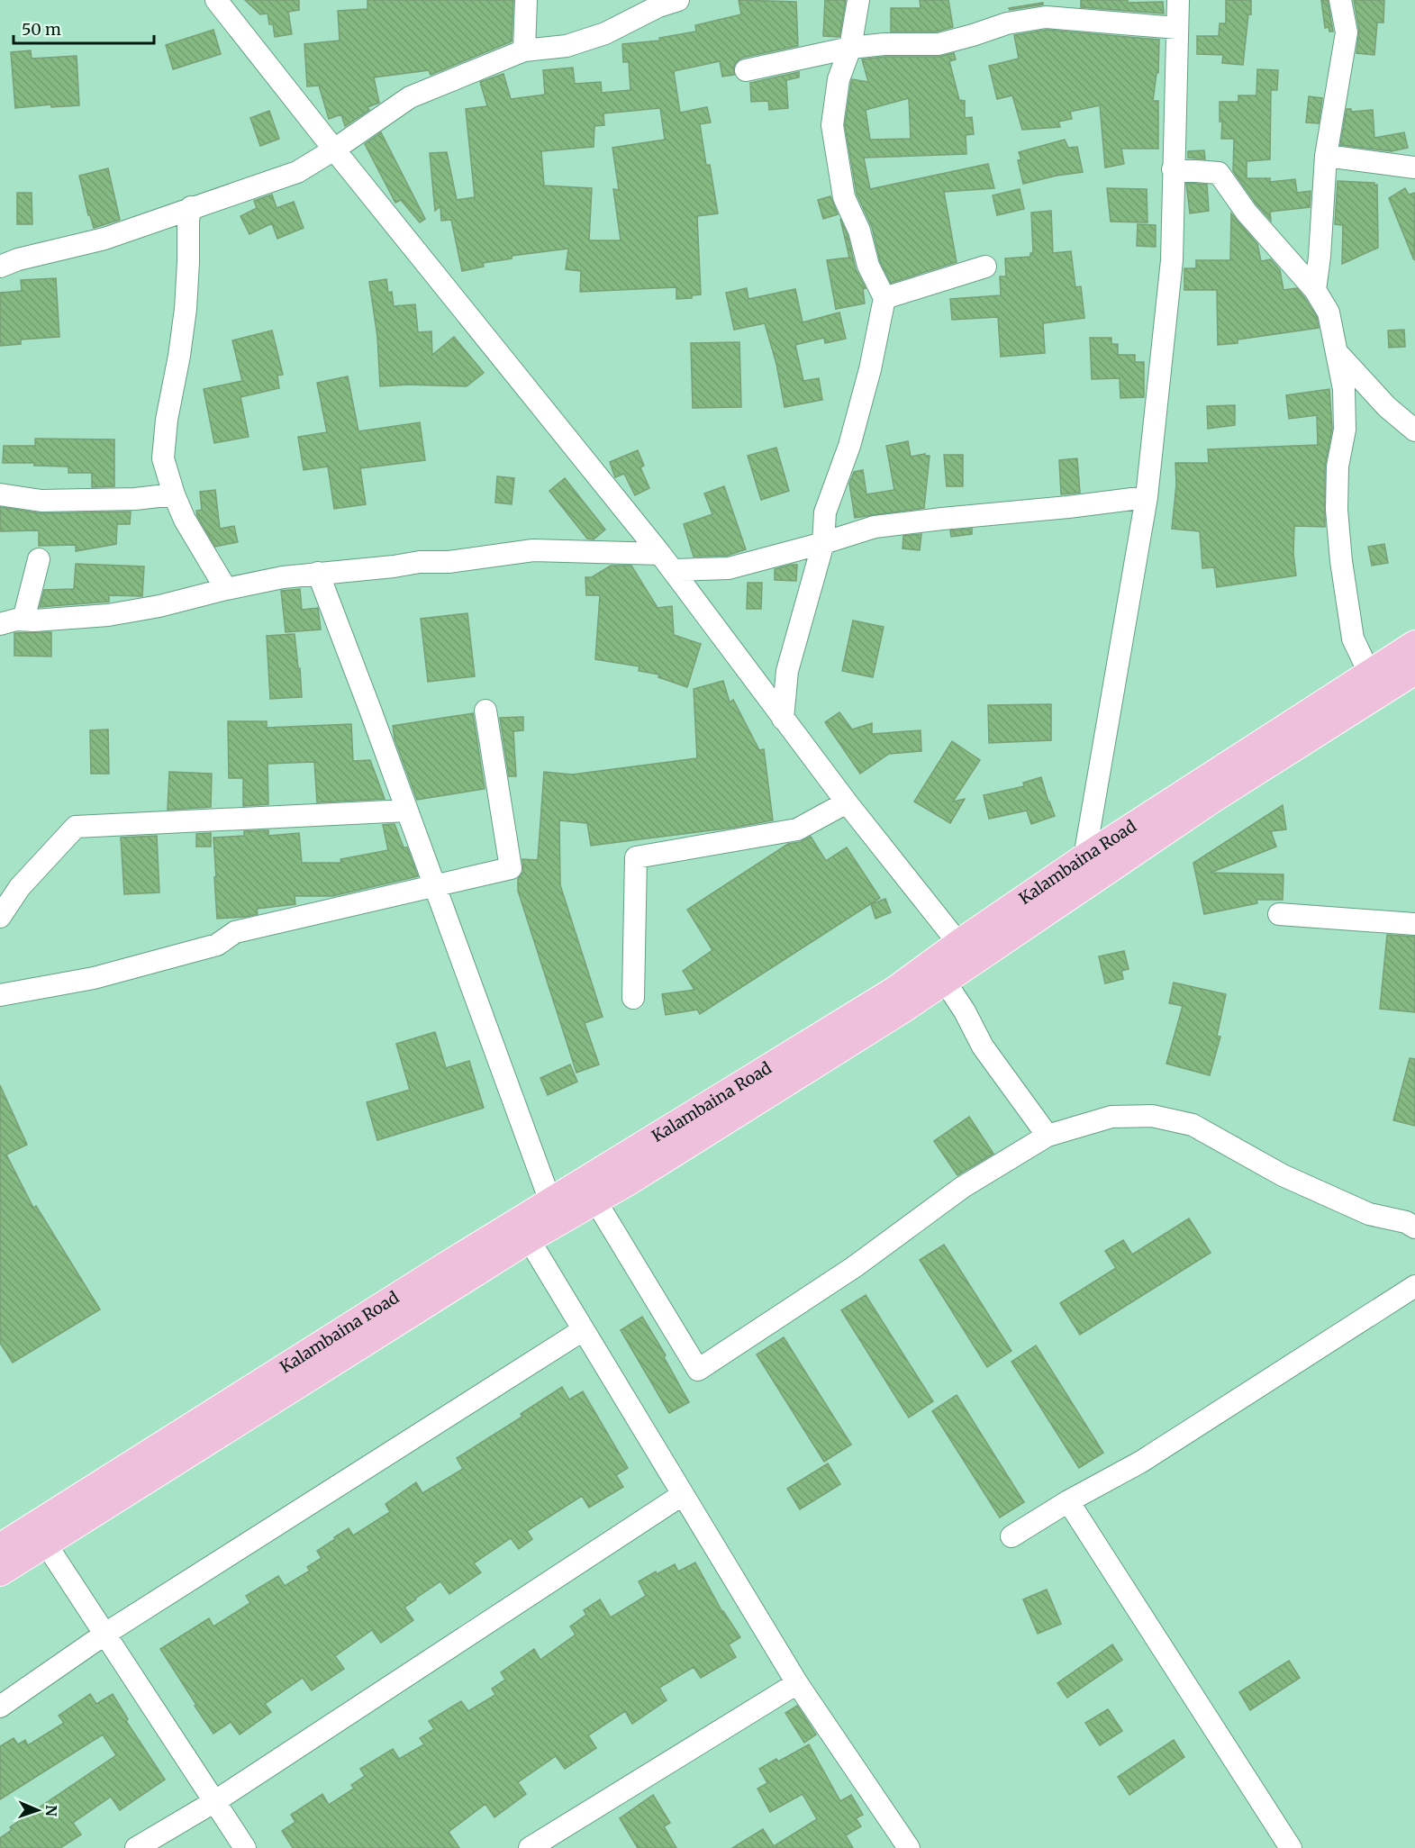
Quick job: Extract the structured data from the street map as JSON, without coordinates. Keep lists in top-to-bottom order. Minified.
{"streets":{"main road":["Kalambaina Road"]},"scale_bar":"50 m","north":"right"}
